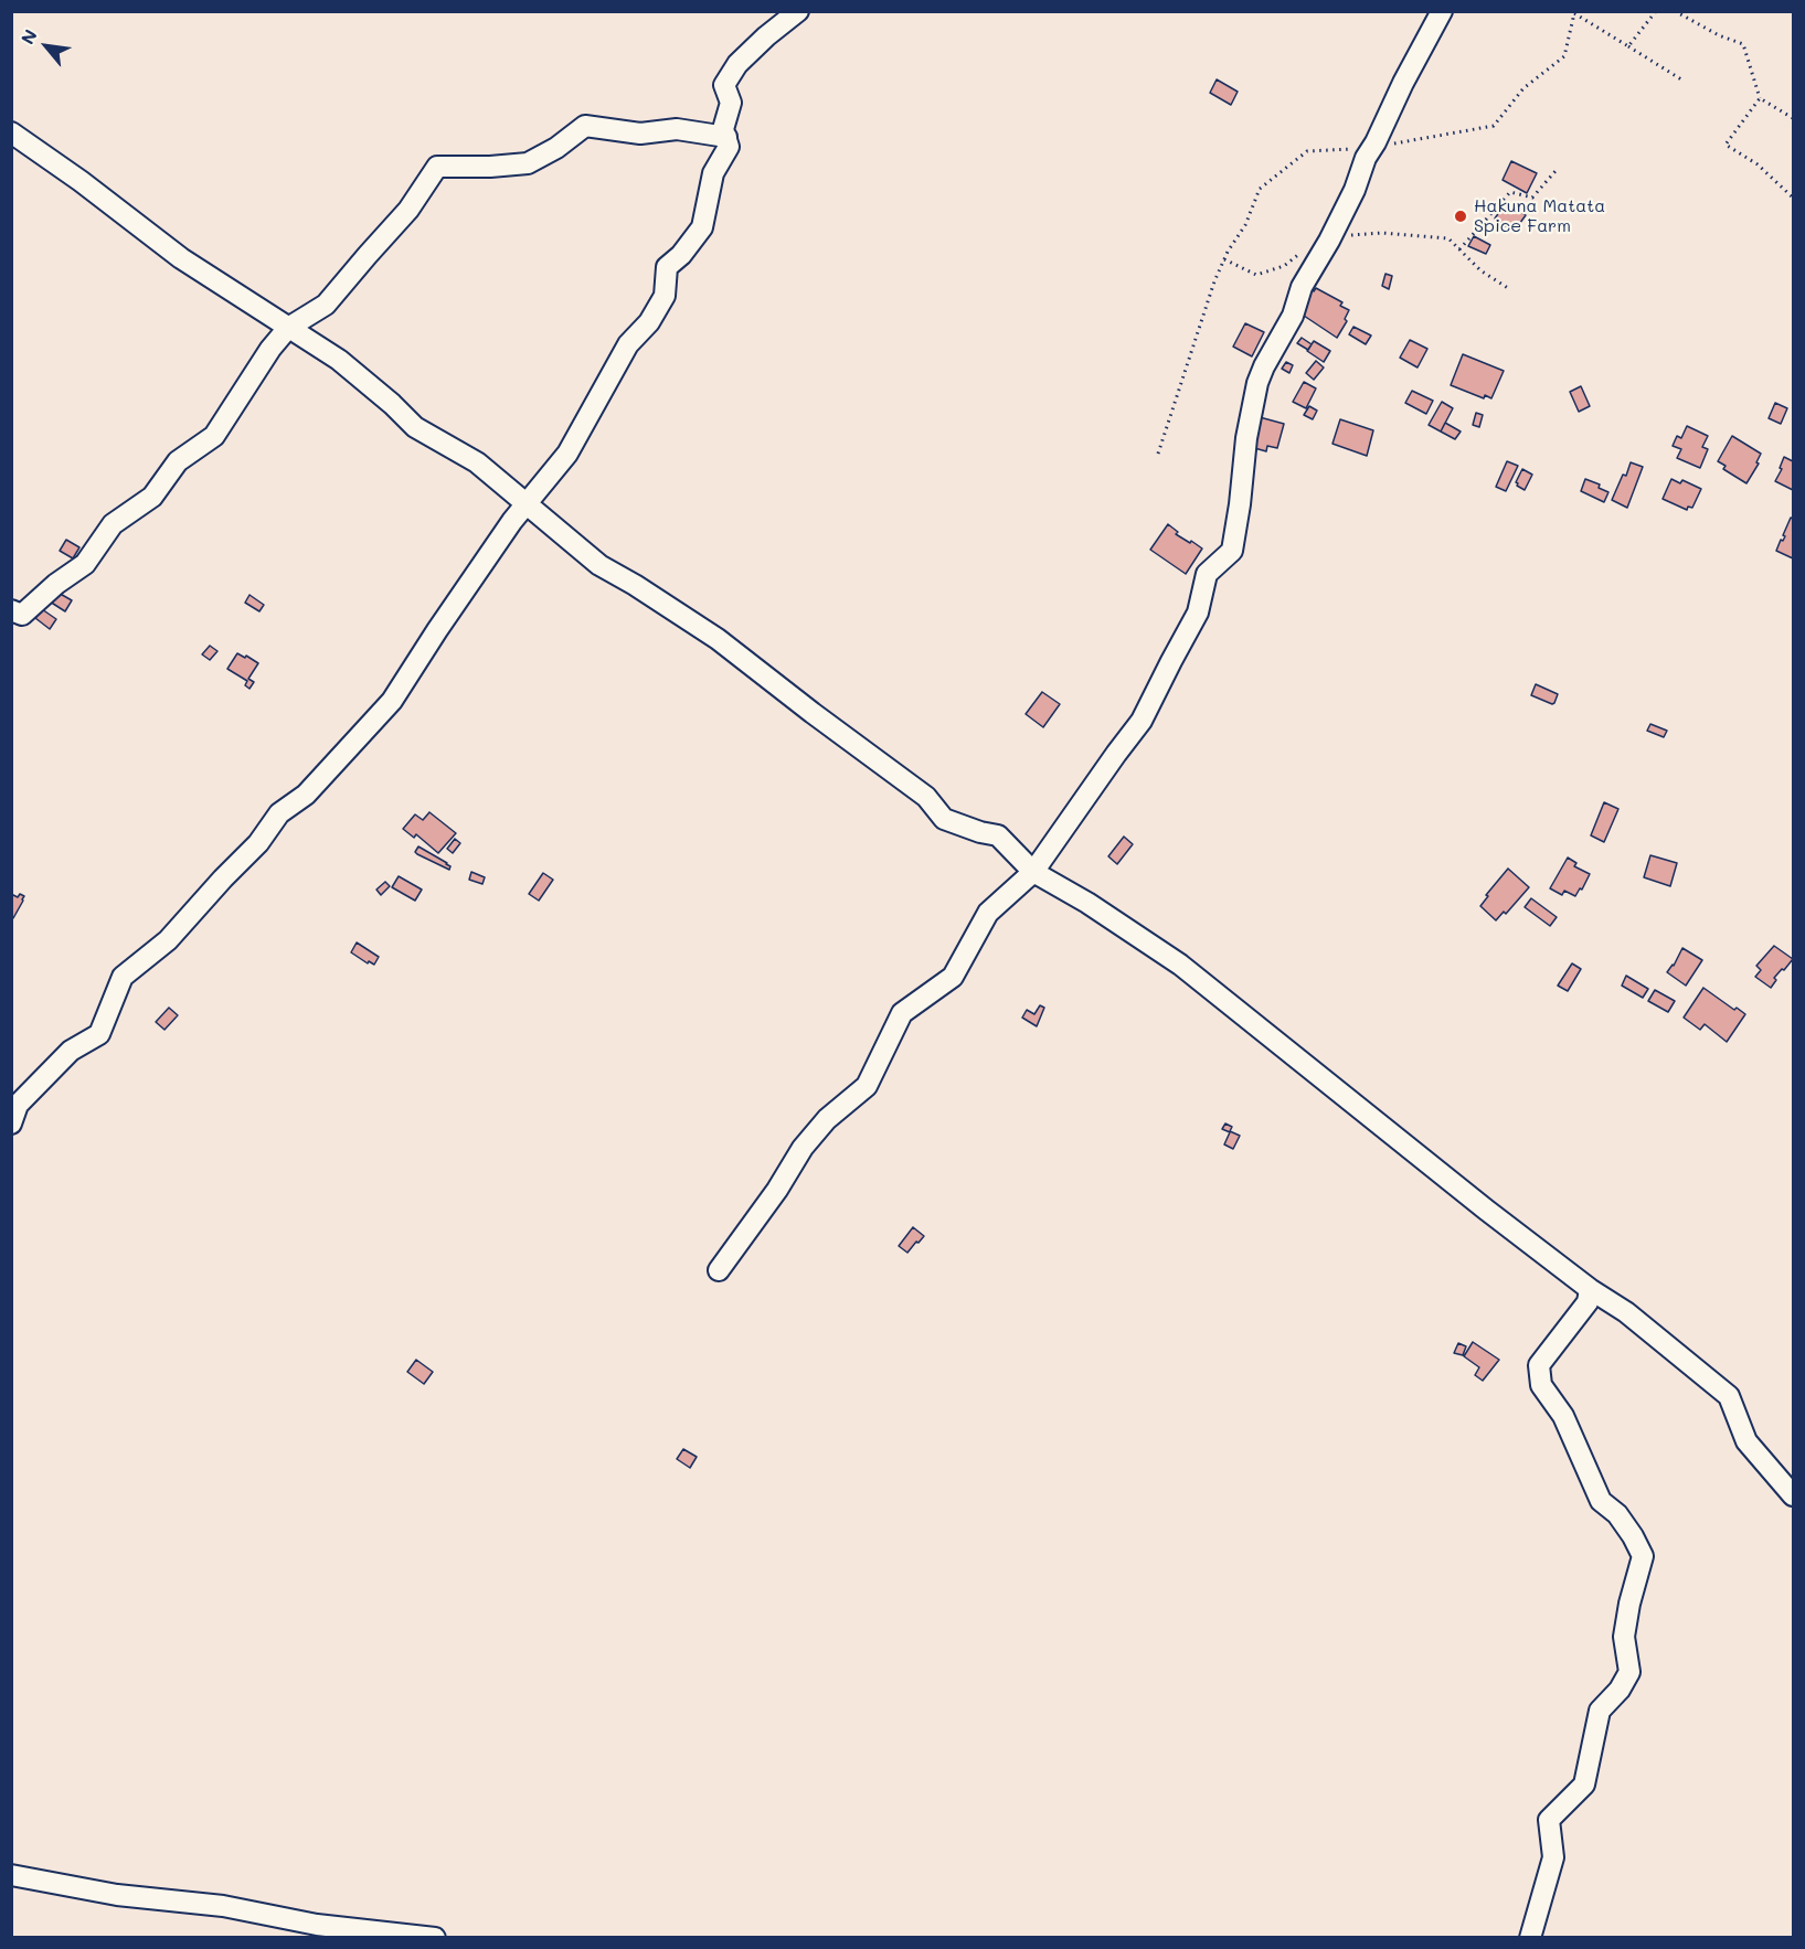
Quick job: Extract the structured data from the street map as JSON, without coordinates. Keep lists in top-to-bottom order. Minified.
{"places":["Hakuna Matata Spice Farm"],"north":"top left"}
